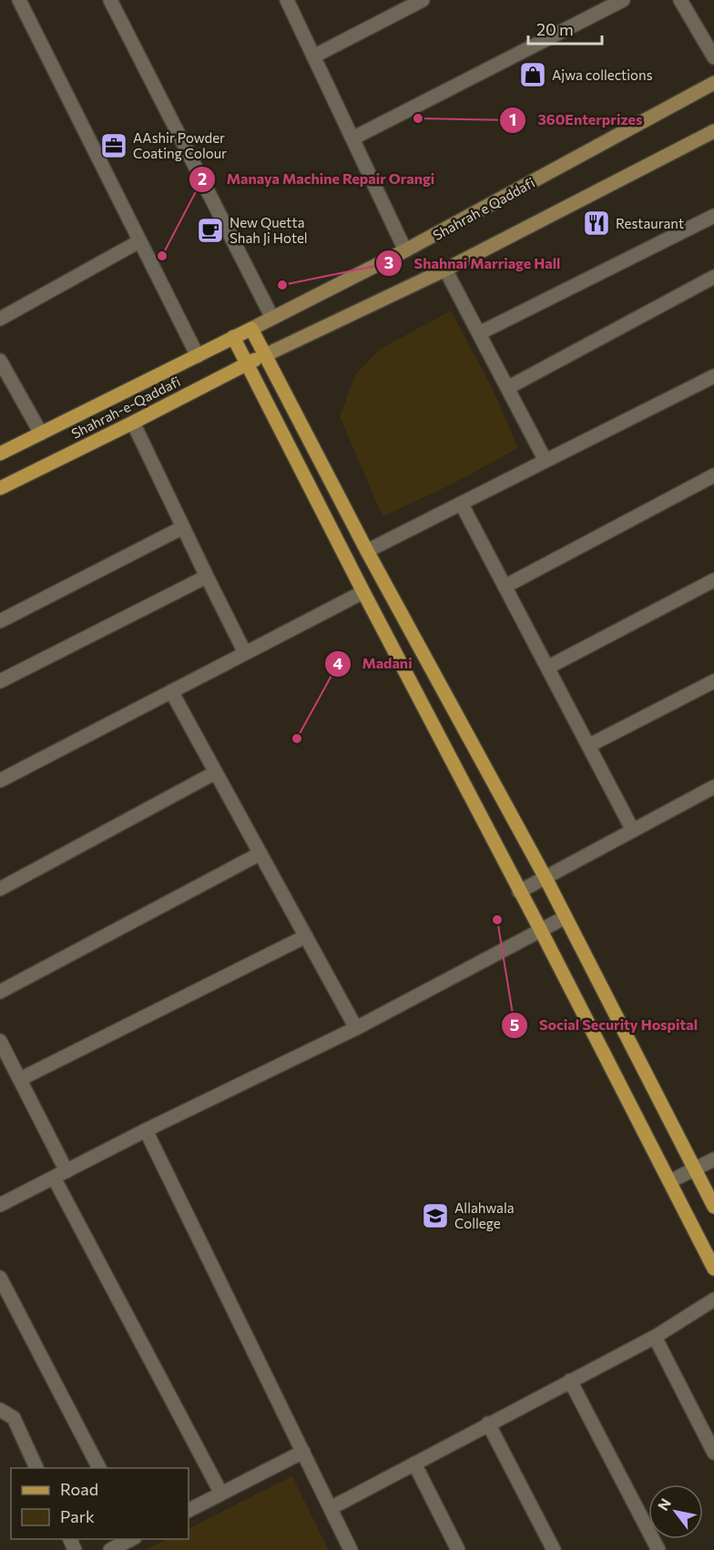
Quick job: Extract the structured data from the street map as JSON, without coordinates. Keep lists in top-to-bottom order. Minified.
{"streets":{"main road":["Shahrah e Qaddafi","Shahrah-e-Qaddafi"]},"crossings":[["Shahrah e Qaddafi","Shahrah-e-Qaddafi"]],"places":{"shop":["Ajwa collections"],"other":["360Enterprizes","Manaya Machine Repair Orangi","Shahnai Marriage Hall","Madani","Social Security Hospital"],"office":["AAshir Powder Coating Colour"],"restaurant":["Restaurant"],"cafe":["New Quetta Shah Ji Hotel"],"school or university":["Allahwala College"]},"legend":["Road","Park"],"scale_bar":"20 m","north":"top left"}
